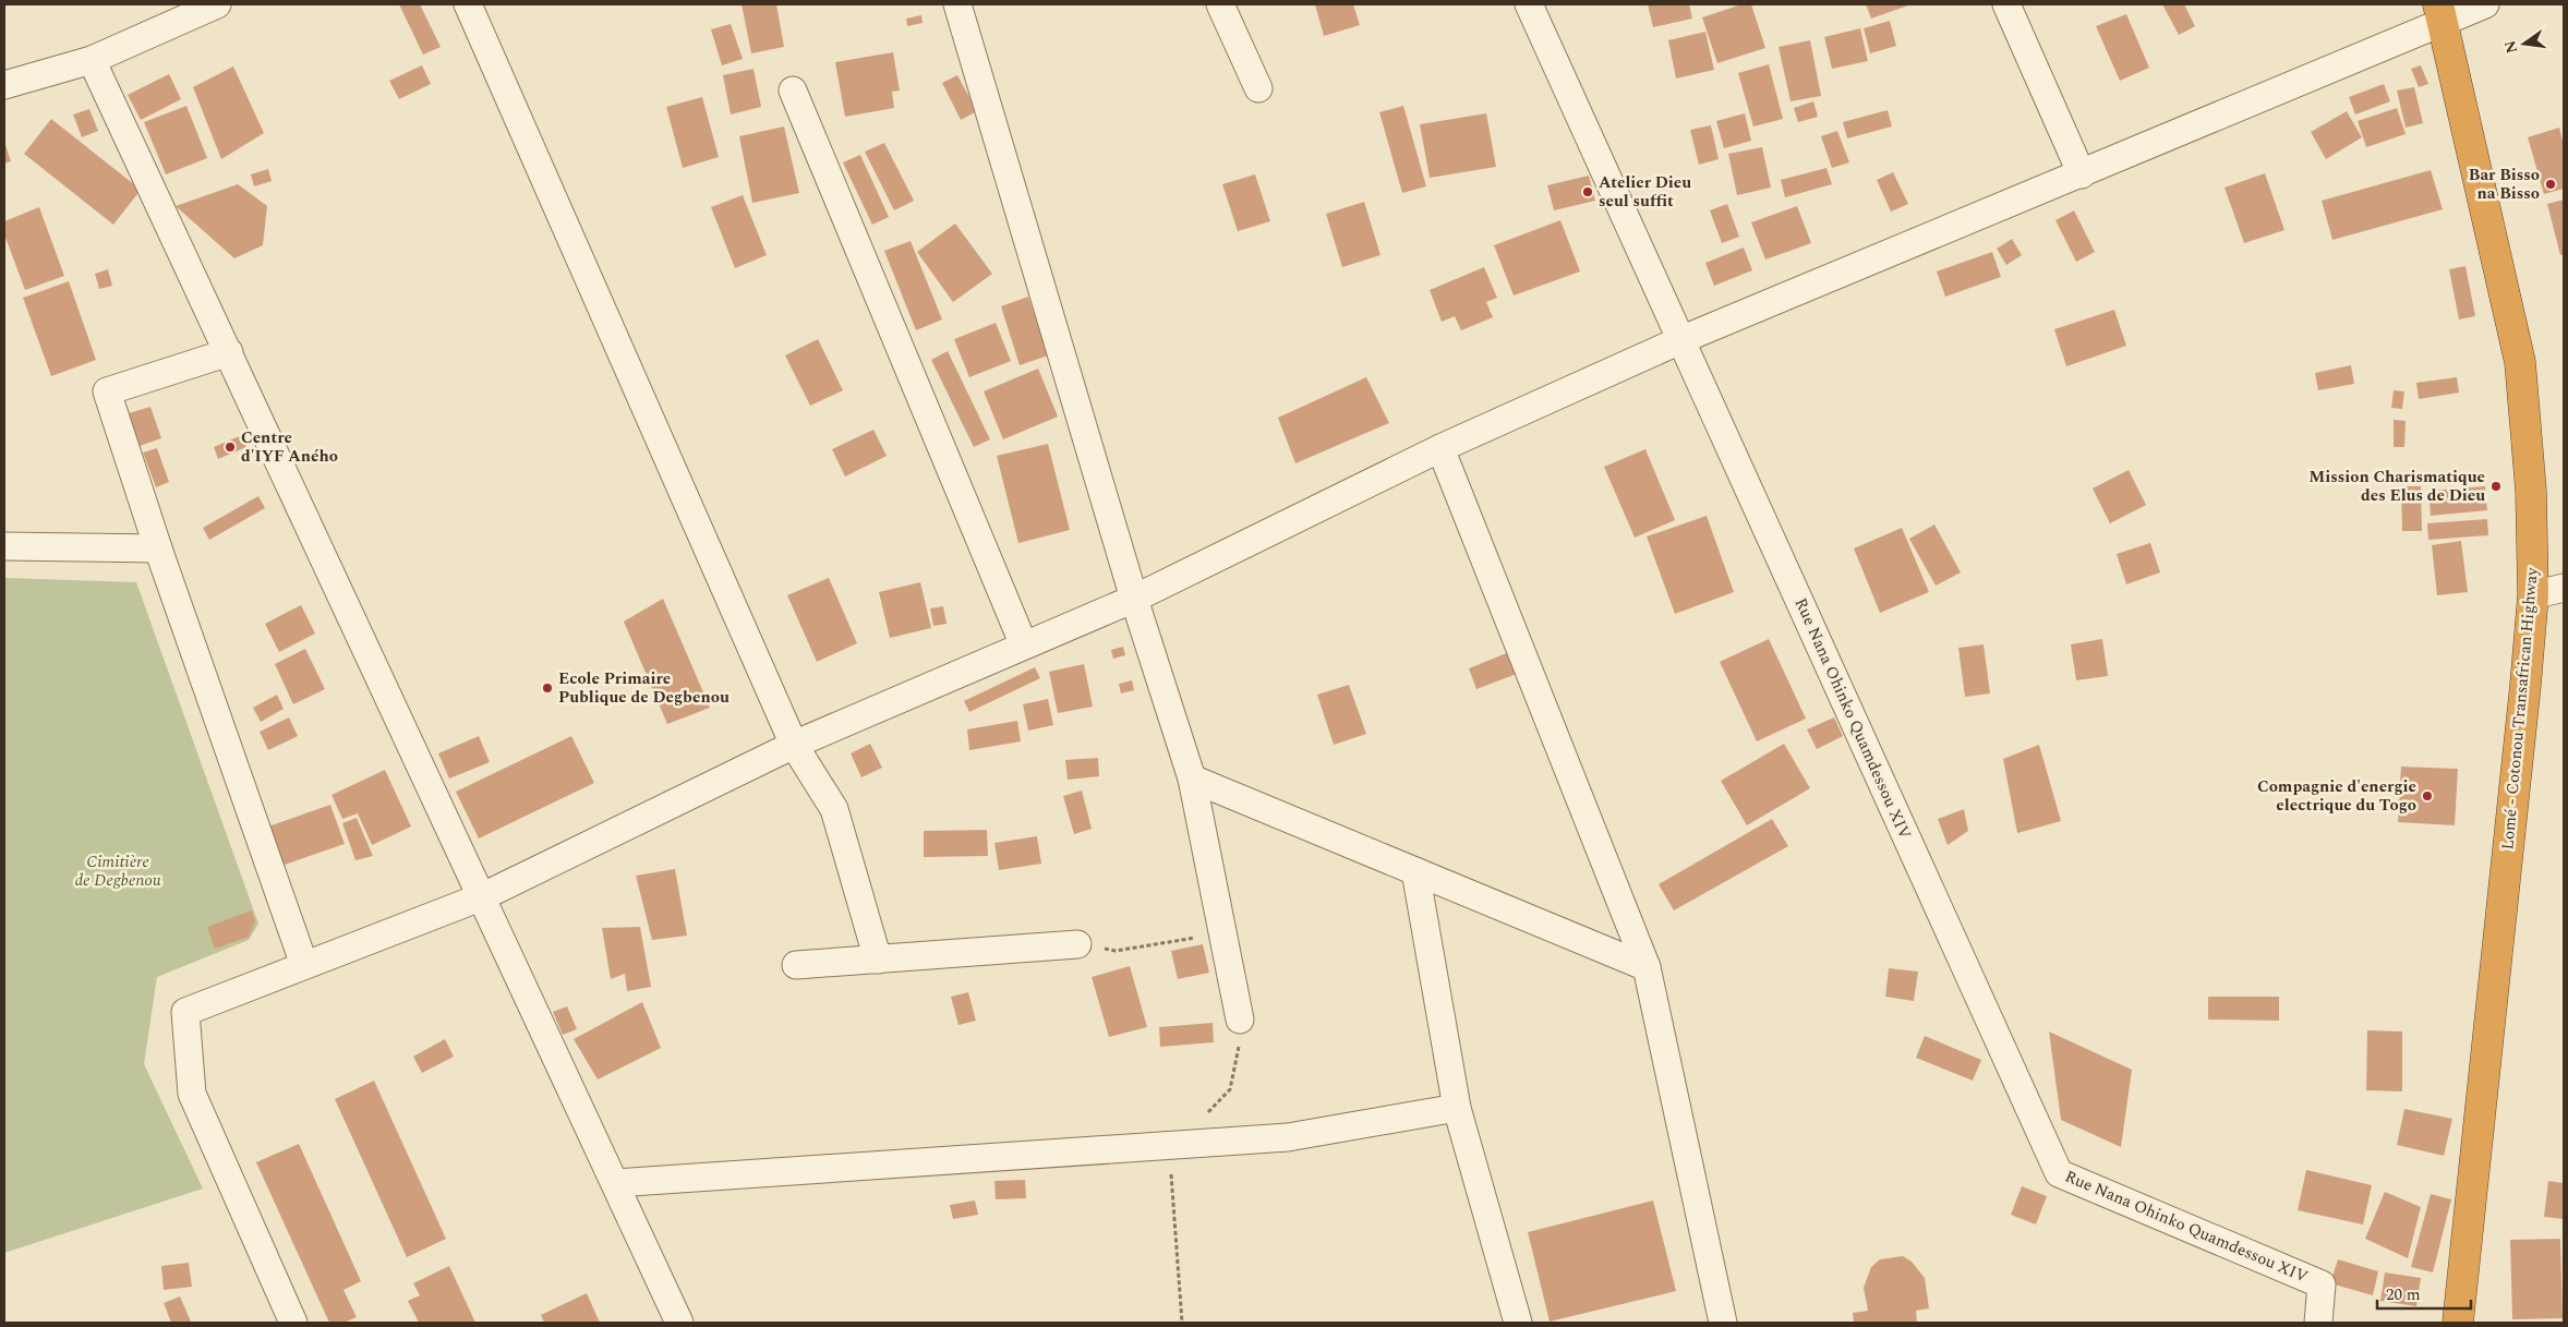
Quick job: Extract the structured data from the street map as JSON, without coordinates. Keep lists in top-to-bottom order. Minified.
{"streets":{"highway":["Lomé - Cotonou Transafrican Highway"],"street":["Rue Nana Ohinko Quamdessou XIV"]},"parks":["Cimitière de Degbenou"],"places":["Bar Bisso na Bisso","Atelier Dieu seul suffit","Centre d'IYF Aného","Mission Charismatique des Elus de Dieu","Ecole Primaire Publique de Degbenou","Compagnie d'energie electrique du Togo"],"scale_bar":"20 m","north":"left"}
